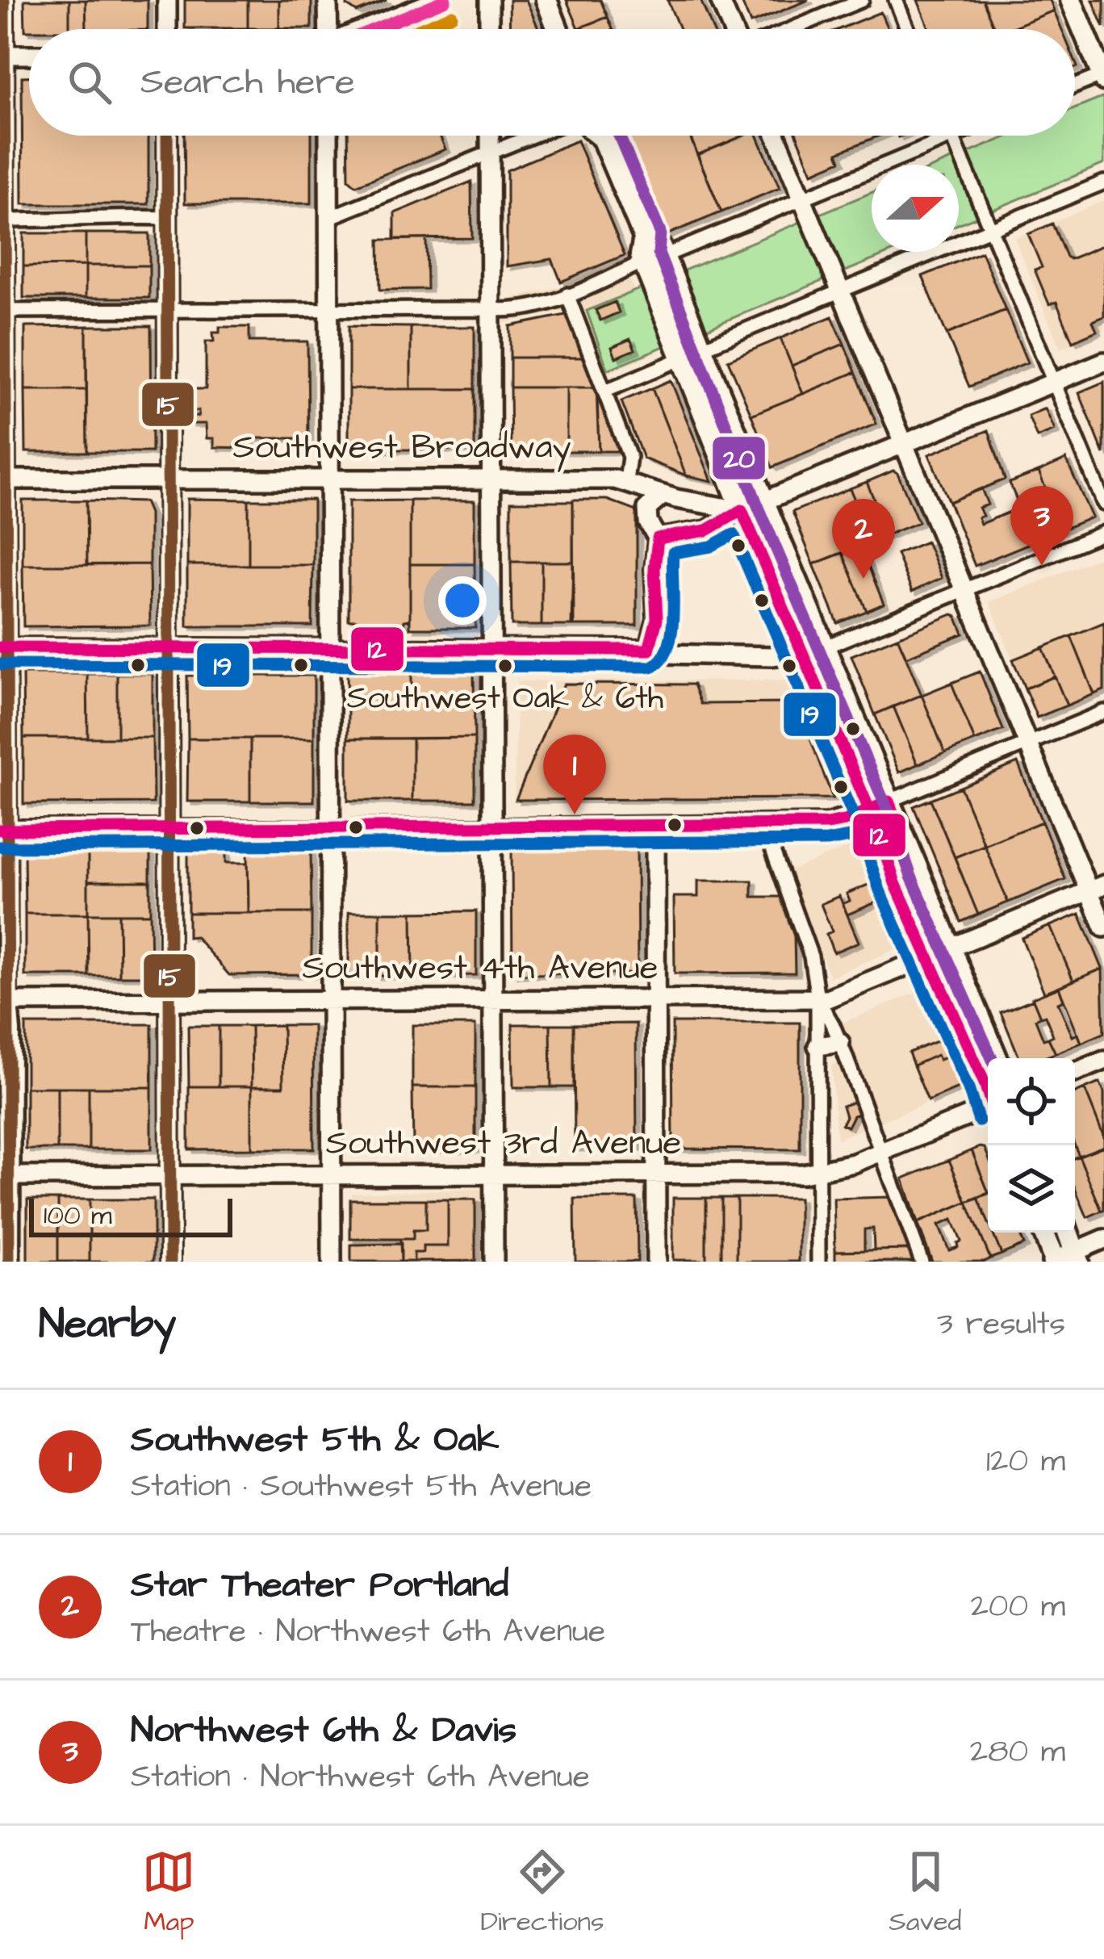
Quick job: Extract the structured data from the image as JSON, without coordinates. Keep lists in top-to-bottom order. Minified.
{"streets":{"street":["Southwest Broadway","Southwest 4th Avenue","Southwest 3rd Avenue"]},"places":["Southwest Oak & 6th"],"lines":["transit line 15","transit line 20","transit line 12","transit line 19"],"scale_bar":"100 m","north":"right","page":{"search":"Search here","pins":["3","2","1"],"scale":"100 m","heading":["Nearby","3 results"],"list":[{"mark":"1","name":"Southwest 5th & Oak","note":"Station · Southwest 5th Avenue","value":"120 m"},{"mark":"2","name":"Star Theater Portland","note":"Theatre · Northwest 6th Avenue","value":"200 m"},{"mark":"3","name":"Northwest 6th & Davis","note":"Station · Northwest 6th Avenue","value":"280 m"}],"nav":["Map","Directions","Saved"]}}
